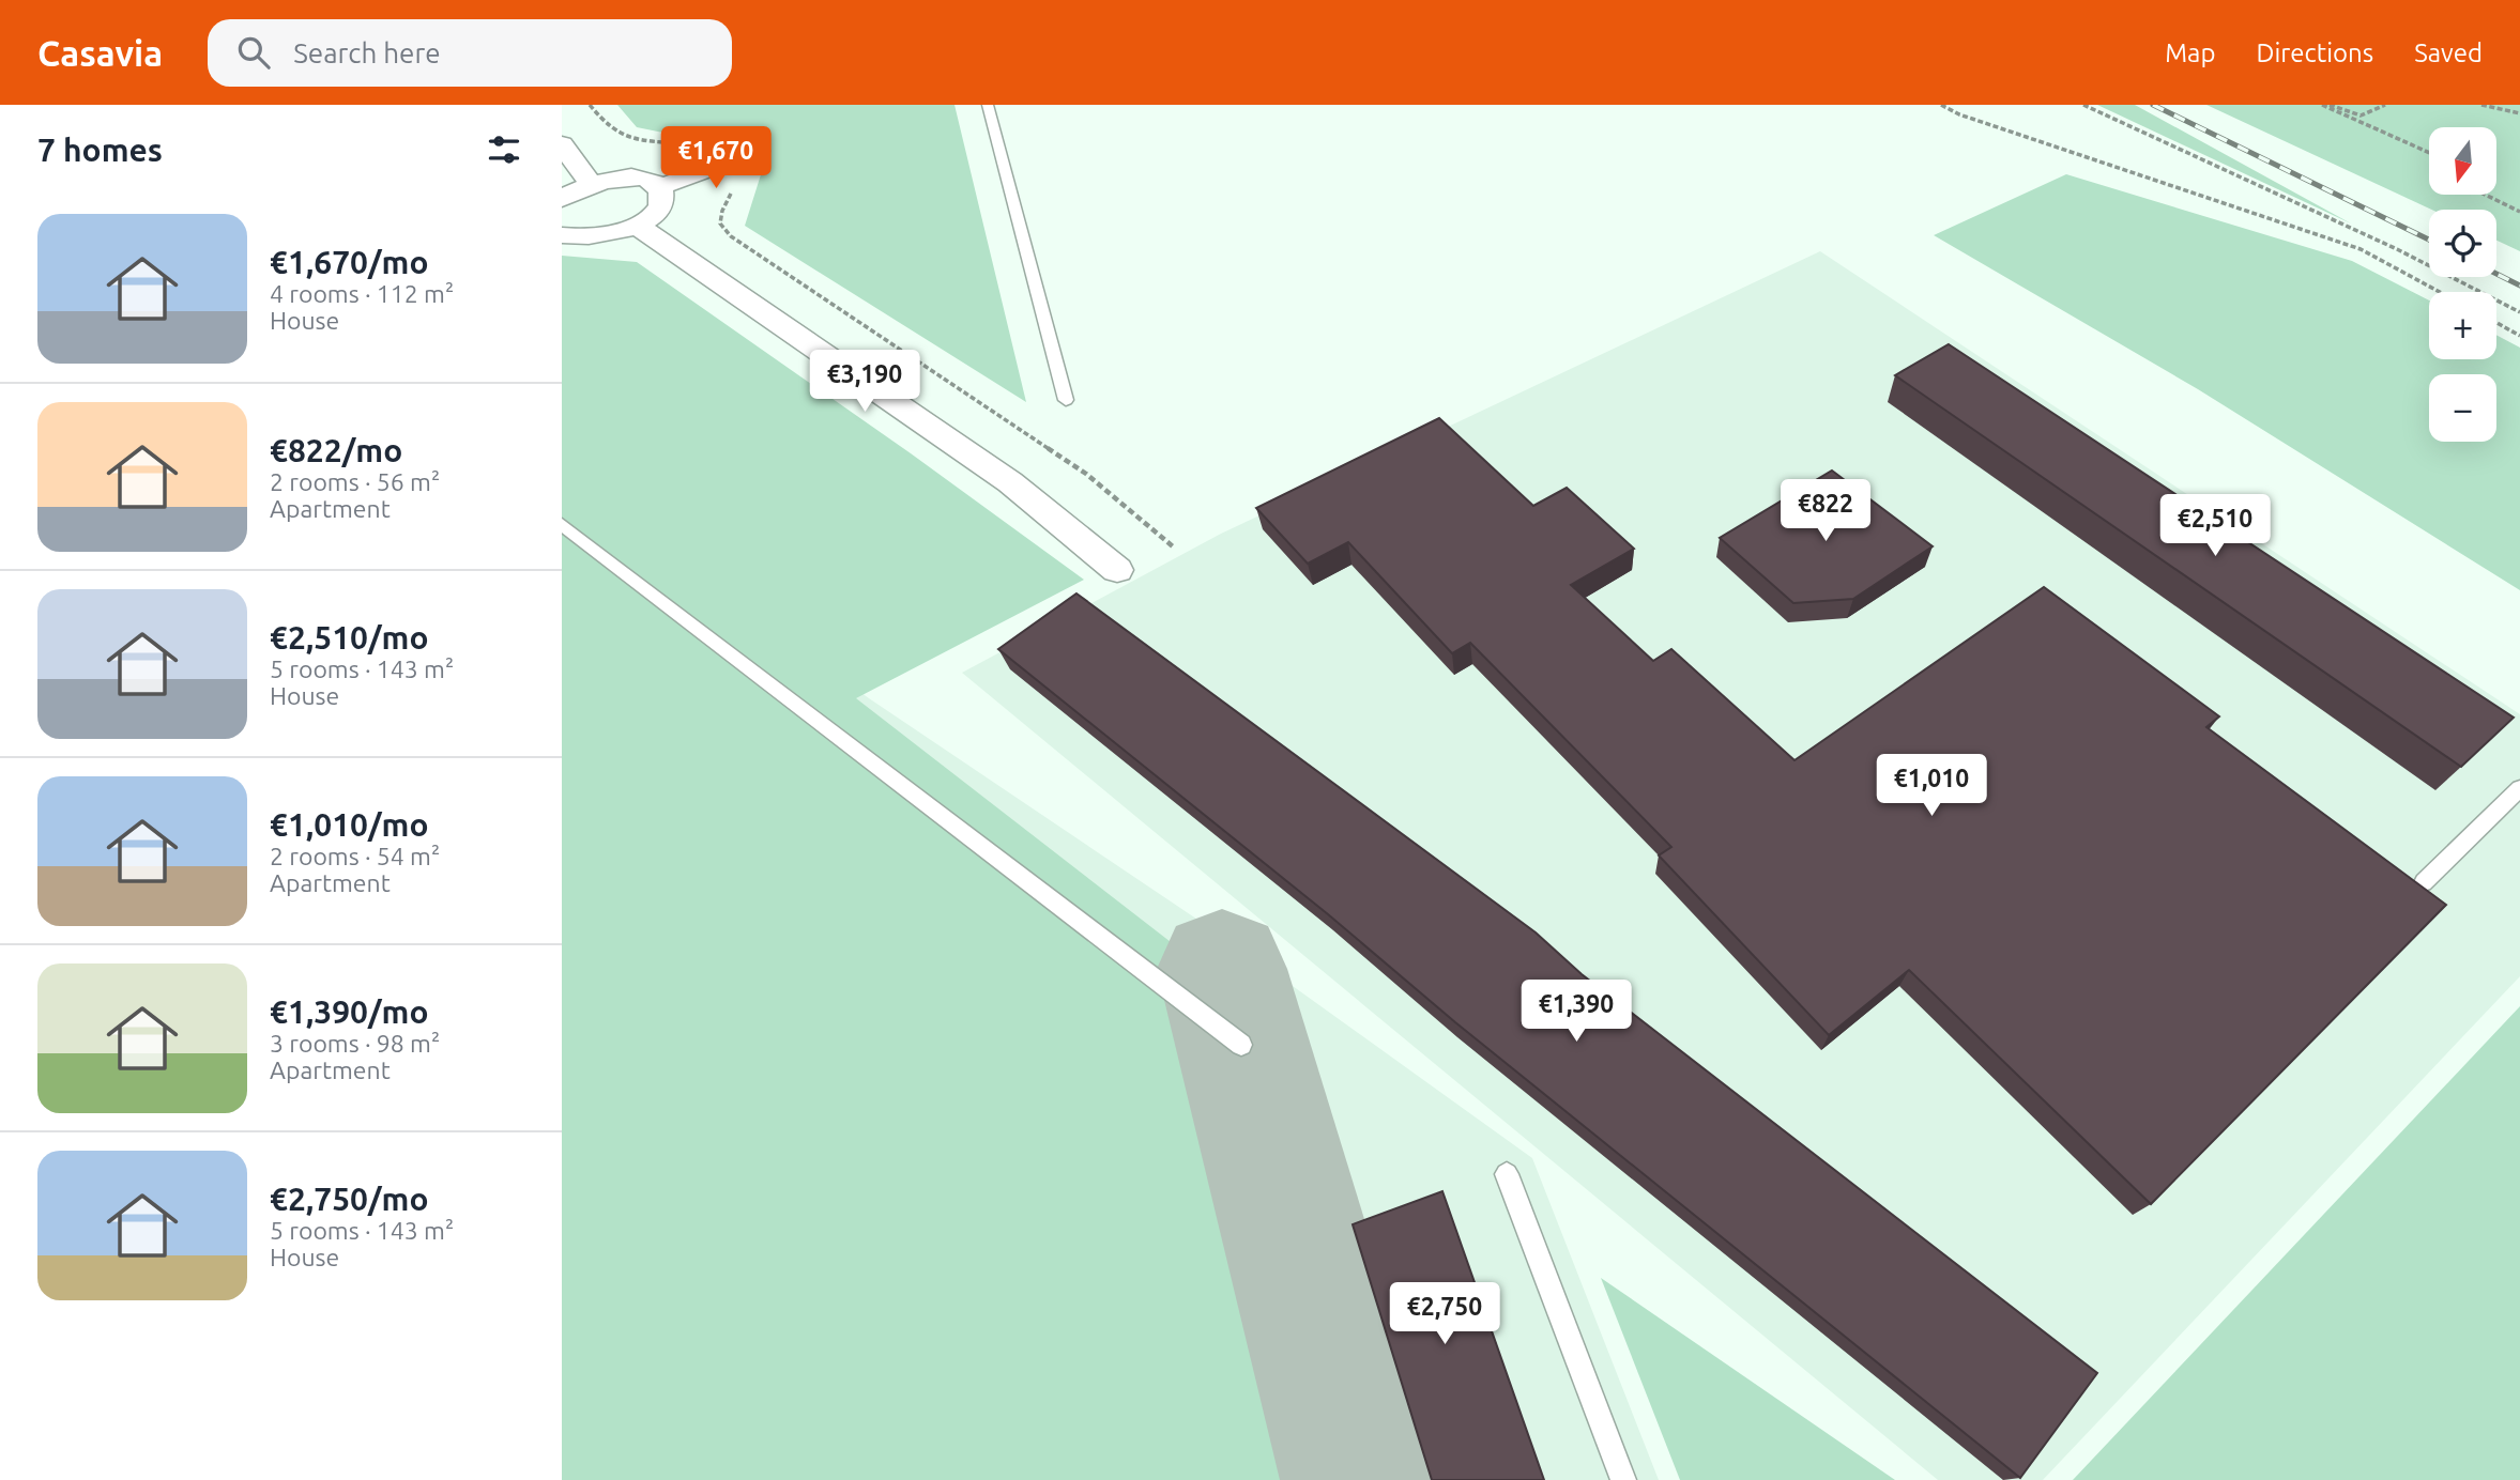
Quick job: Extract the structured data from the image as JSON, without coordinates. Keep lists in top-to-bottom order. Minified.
{"north":"bottom","page":{"header":"Casavia","search":"Search here","nav":["Map","Directions","Saved"],"heading":"7 homes","price":["€1,670","€3,190","€822","€2,510","€1,010","€1,390","€2,750"],"map_buttons":["+","−"],"list":[{"name":"€1,670/mo","note":"4 rooms · 112 m² · House"},{"name":"€822/mo","note":"2 rooms · 56 m² · Apartment"},{"name":"€2,510/mo","note":"5 rooms · 143 m² · House"},{"name":"€1,010/mo","note":"2 rooms · 54 m² · Apartment"},{"name":"€1,390/mo","note":"3 rooms · 98 m² · Apartment"},{"name":"€2,750/mo","note":"5 rooms · 143 m² · House"}]}}
